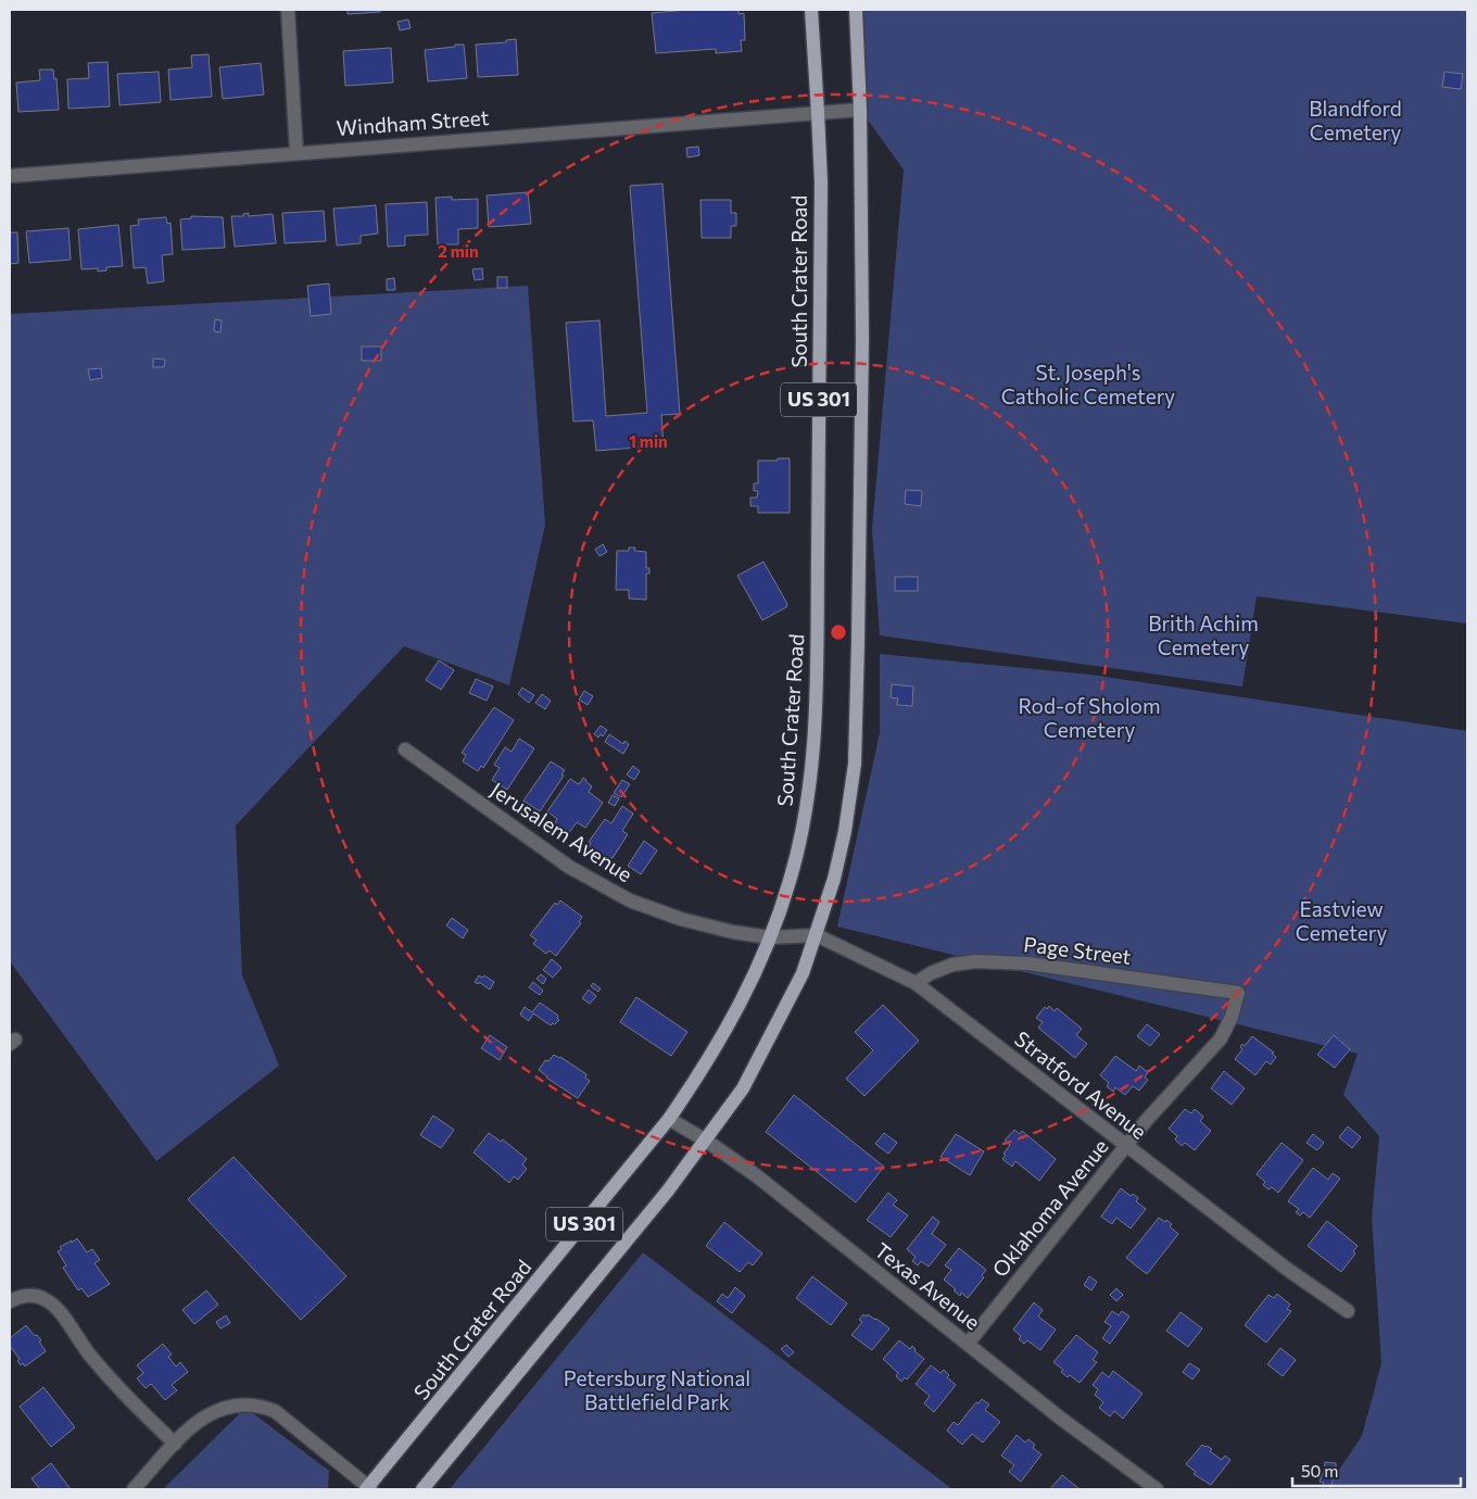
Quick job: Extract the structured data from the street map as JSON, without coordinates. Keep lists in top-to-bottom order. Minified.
{"streets":{"main road":["South Crater Road","US 301"],"street":["Windham Street","Jerusalem Avenue","Page Street","Stratford Avenue","Oklahoma Avenue","Texas Avenue"]},"crossings":[["Windham Street","South Crater Road"],["Windham Street","US 301"],["South Crater Road","Jerusalem Avenue"],["South Crater Road","Stratford Avenue"],["South Crater Road","Texas Avenue"],["US 301","Stratford Avenue"],["US 301","Texas Avenue"],["Jerusalem Avenue","Stratford Avenue"],["Page Street","Stratford Avenue"],["Page Street","Oklahoma Avenue"],["Stratford Avenue","Oklahoma Avenue"],["Oklahoma Avenue","Texas Avenue"]],"parks":["Blandford Cemetery","St. Joseph's Catholic Cemetery","Brith Achim Cemetery","Rod-of Sholom Cemetery","Eastview Cemetery","Petersburg National Battlefield Park"],"scale_bar":"50 m","rings":["2 min","1 min"]}
